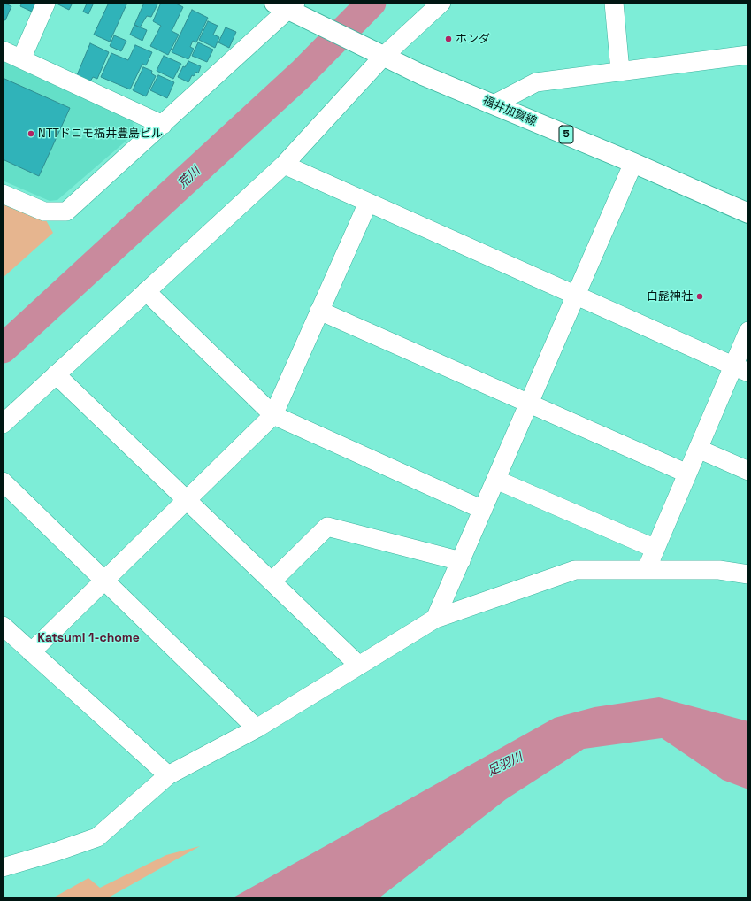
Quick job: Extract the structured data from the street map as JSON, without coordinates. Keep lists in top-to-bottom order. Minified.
{"streets":{"main road":["福井加賀線","5"]},"districts":["Katsumi 1-chome"],"water":["荒川","足羽川"],"places":["ホンダ","NTTドコモ福井豊島ビル","白髭神社"]}
